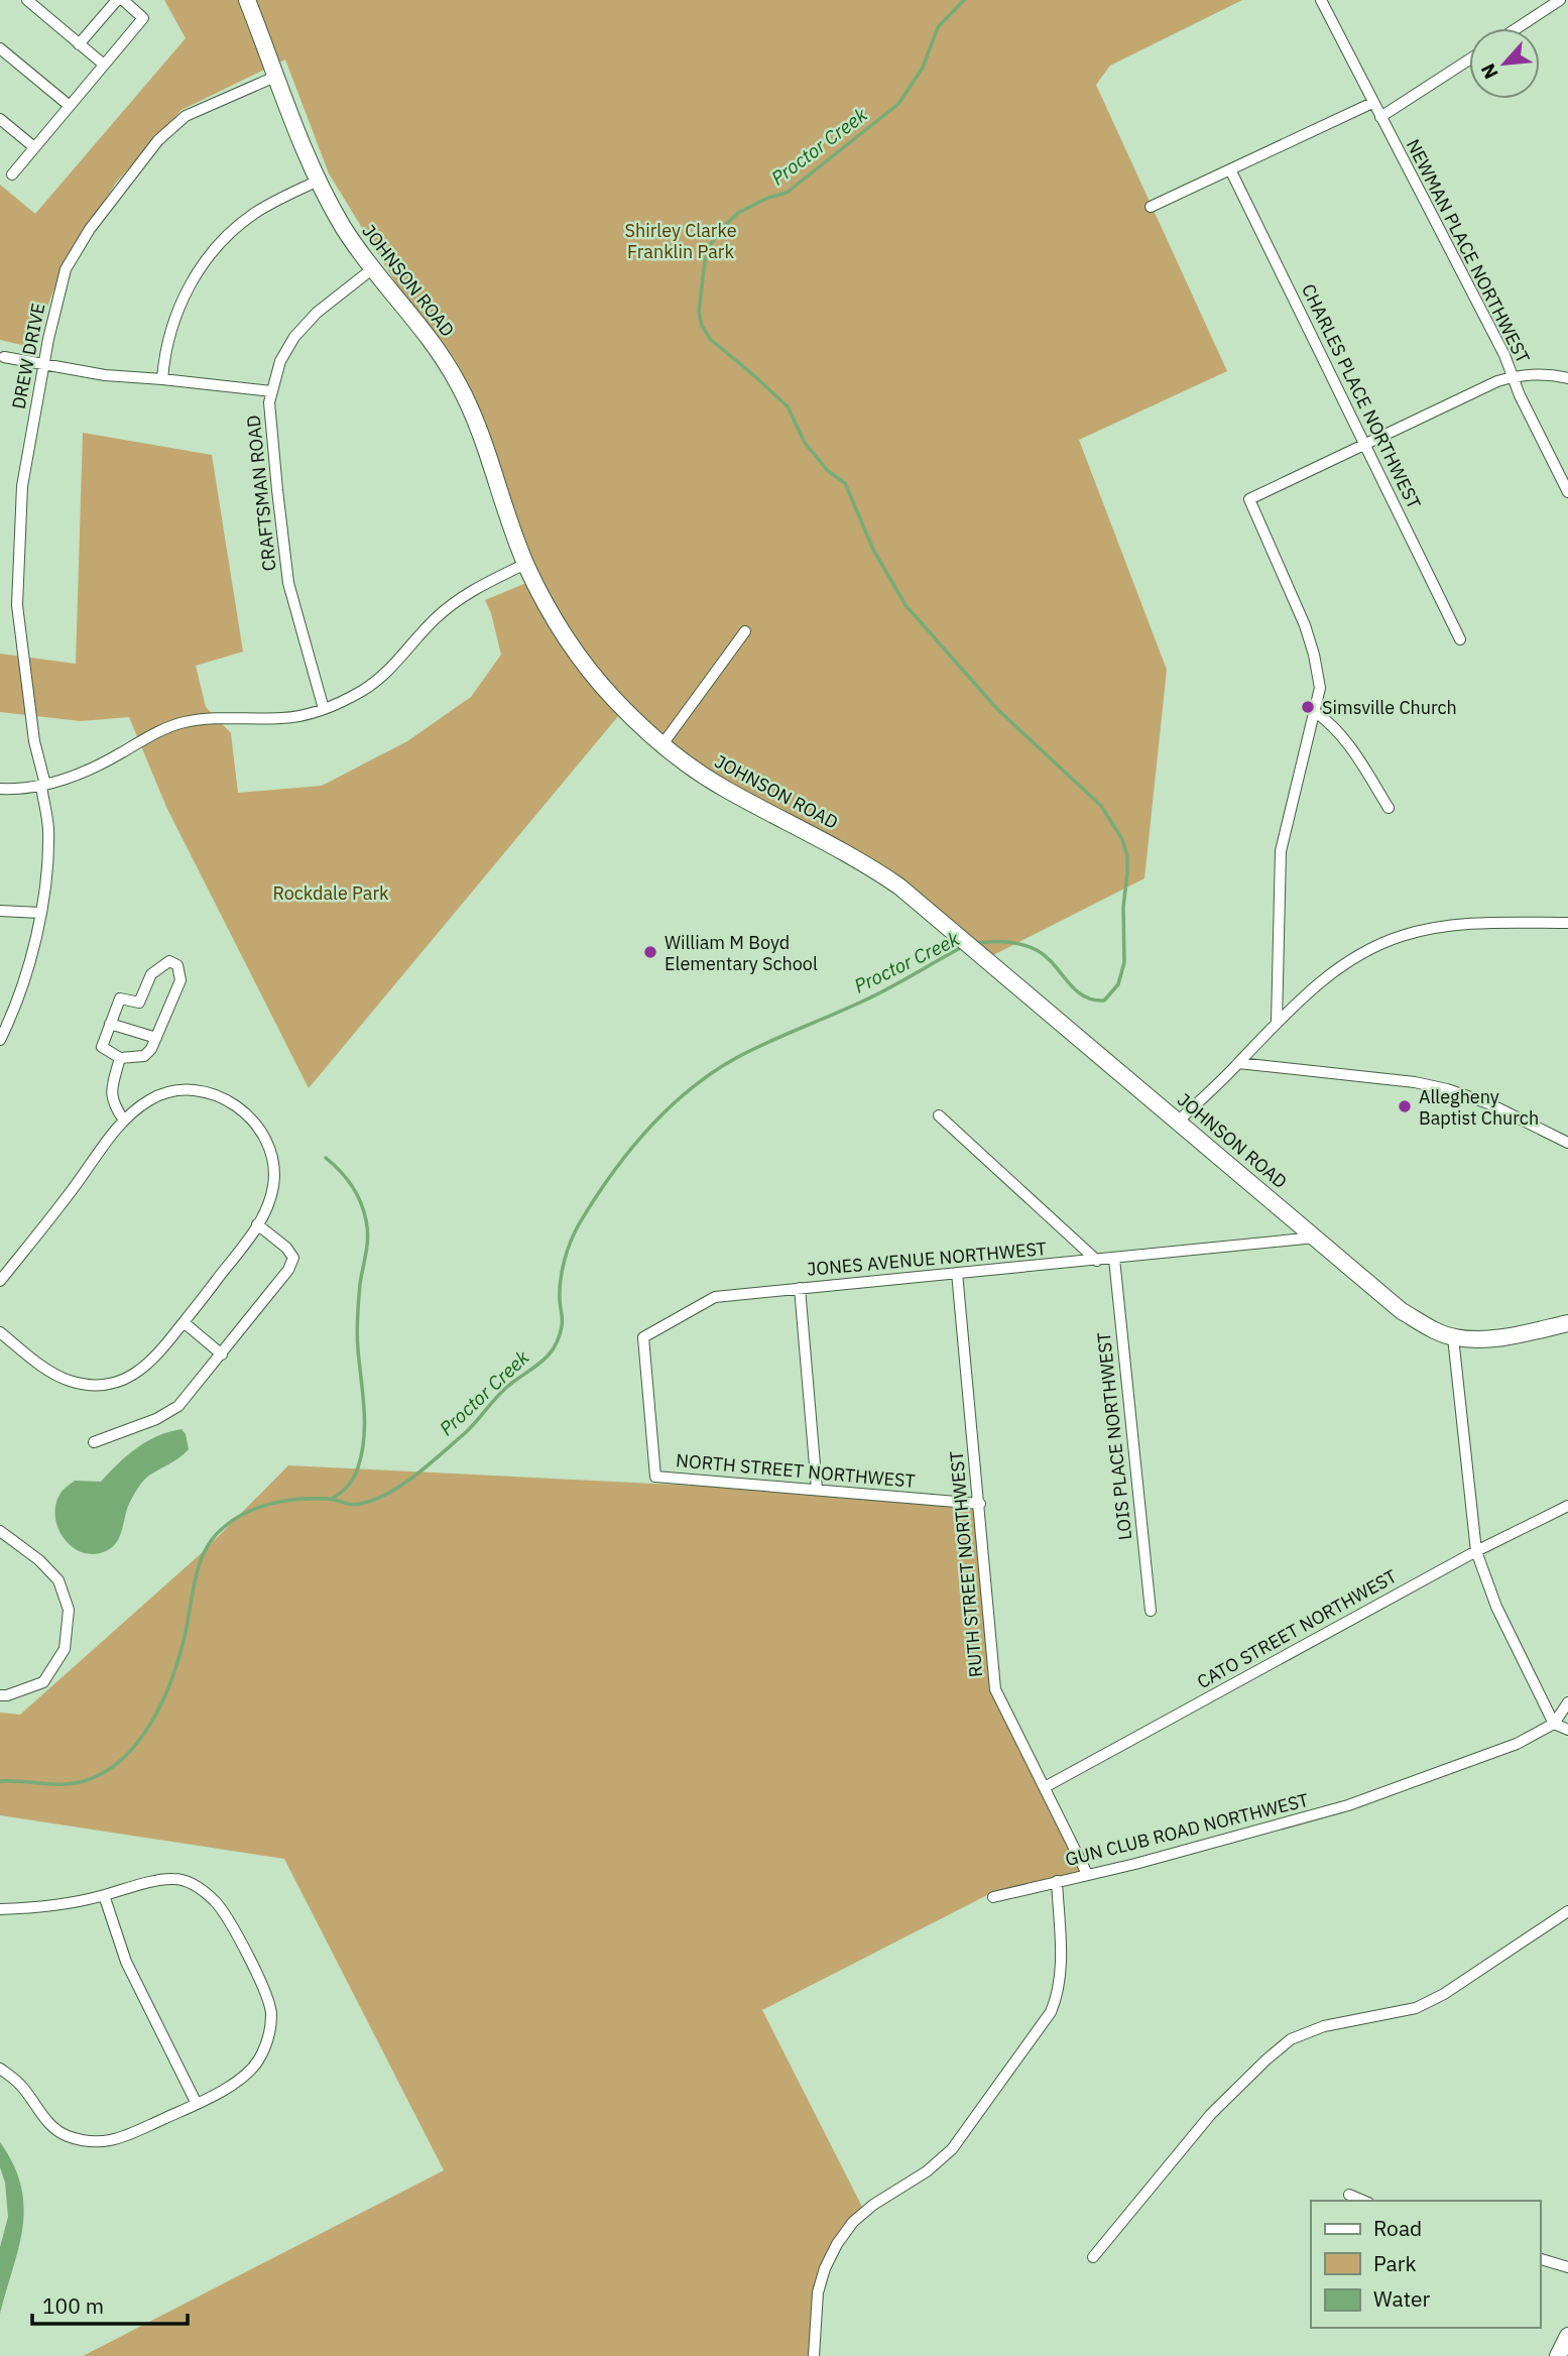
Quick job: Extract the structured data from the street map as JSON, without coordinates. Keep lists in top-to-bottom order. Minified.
{"streets":{"street":["NEWMAN PLACE NORTHWEST","JOHNSON ROAD","DREW DRIVE","CHARLES PLACE NORTHWEST","CRAFTSMAN ROAD","JONES AVENUE NORTHWEST","LOIS PLACE NORTHWEST","NORTH STREET NORTHWEST","RUTH STREET NORTHWEST","CATO STREET NORTHWEST","GUN CLUB ROAD NORTHWEST"]},"crossings":[["JOHNSON ROAD","DREW DRIVE"],["JOHNSON ROAD","CRAFTSMAN ROAD"],["JOHNSON ROAD","JONES AVENUE NORTHWEST"],["JONES AVENUE NORTHWEST","LOIS PLACE NORTHWEST"],["JONES AVENUE NORTHWEST","NORTH STREET NORTHWEST"],["JONES AVENUE NORTHWEST","RUTH STREET NORTHWEST"],["NORTH STREET NORTHWEST","RUTH STREET NORTHWEST"],["RUTH STREET NORTHWEST","CATO STREET NORTHWEST"],["RUTH STREET NORTHWEST","GUN CLUB ROAD NORTHWEST"]],"water":["Proctor Creek"],"parks":["Shirley Clarke Franklin Park","Rockdale Park"],"places":["Simsville Church","William M Boyd Elementary School","Allegheny Baptist Church"],"legend":["Road","Park","Water"],"scale_bar":"100 m","north":"bottom left"}
